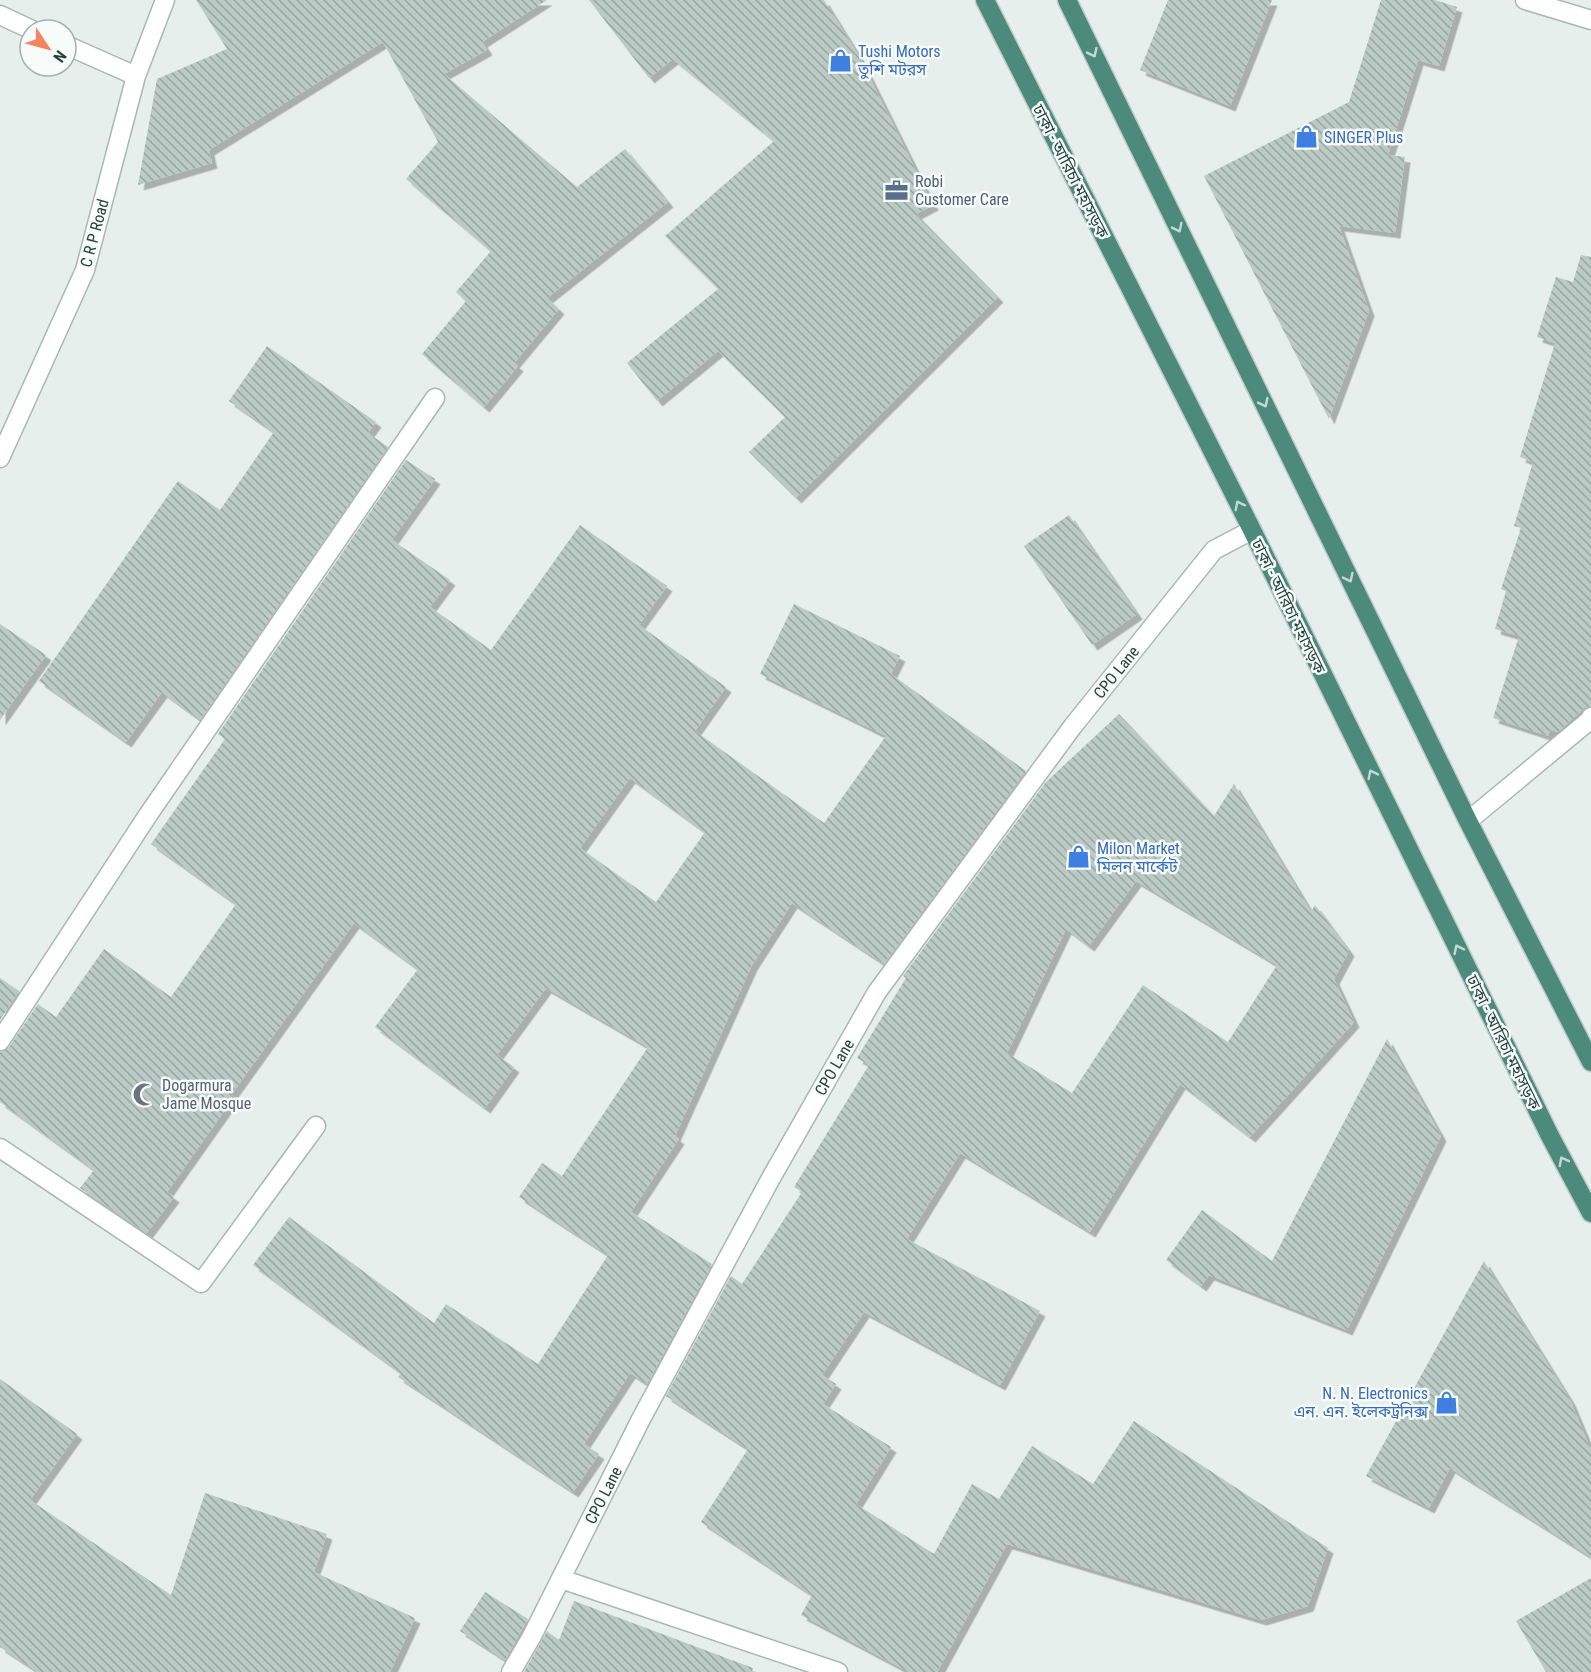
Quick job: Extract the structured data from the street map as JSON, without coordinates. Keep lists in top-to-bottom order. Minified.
{"streets":{"highway":["ঢাকা - আরিচা মহাসড়ক"],"street":["C R P Road","CPO Lane"]},"crossings":[["ঢাকা - আরিচা মহাসড়ক","CPO Lane"]],"places":{"shop":["Tushi Motors তুশি মটরস","SINGER Plus","Milon Market মিলন মার্কেট","N. N. Electronics এন. এন. ইলেকট্রনিক্স"],"office":["Robi Customer Care"],"mosque":["Dogarmura Jame Mosque"]},"north":"bottom right"}
